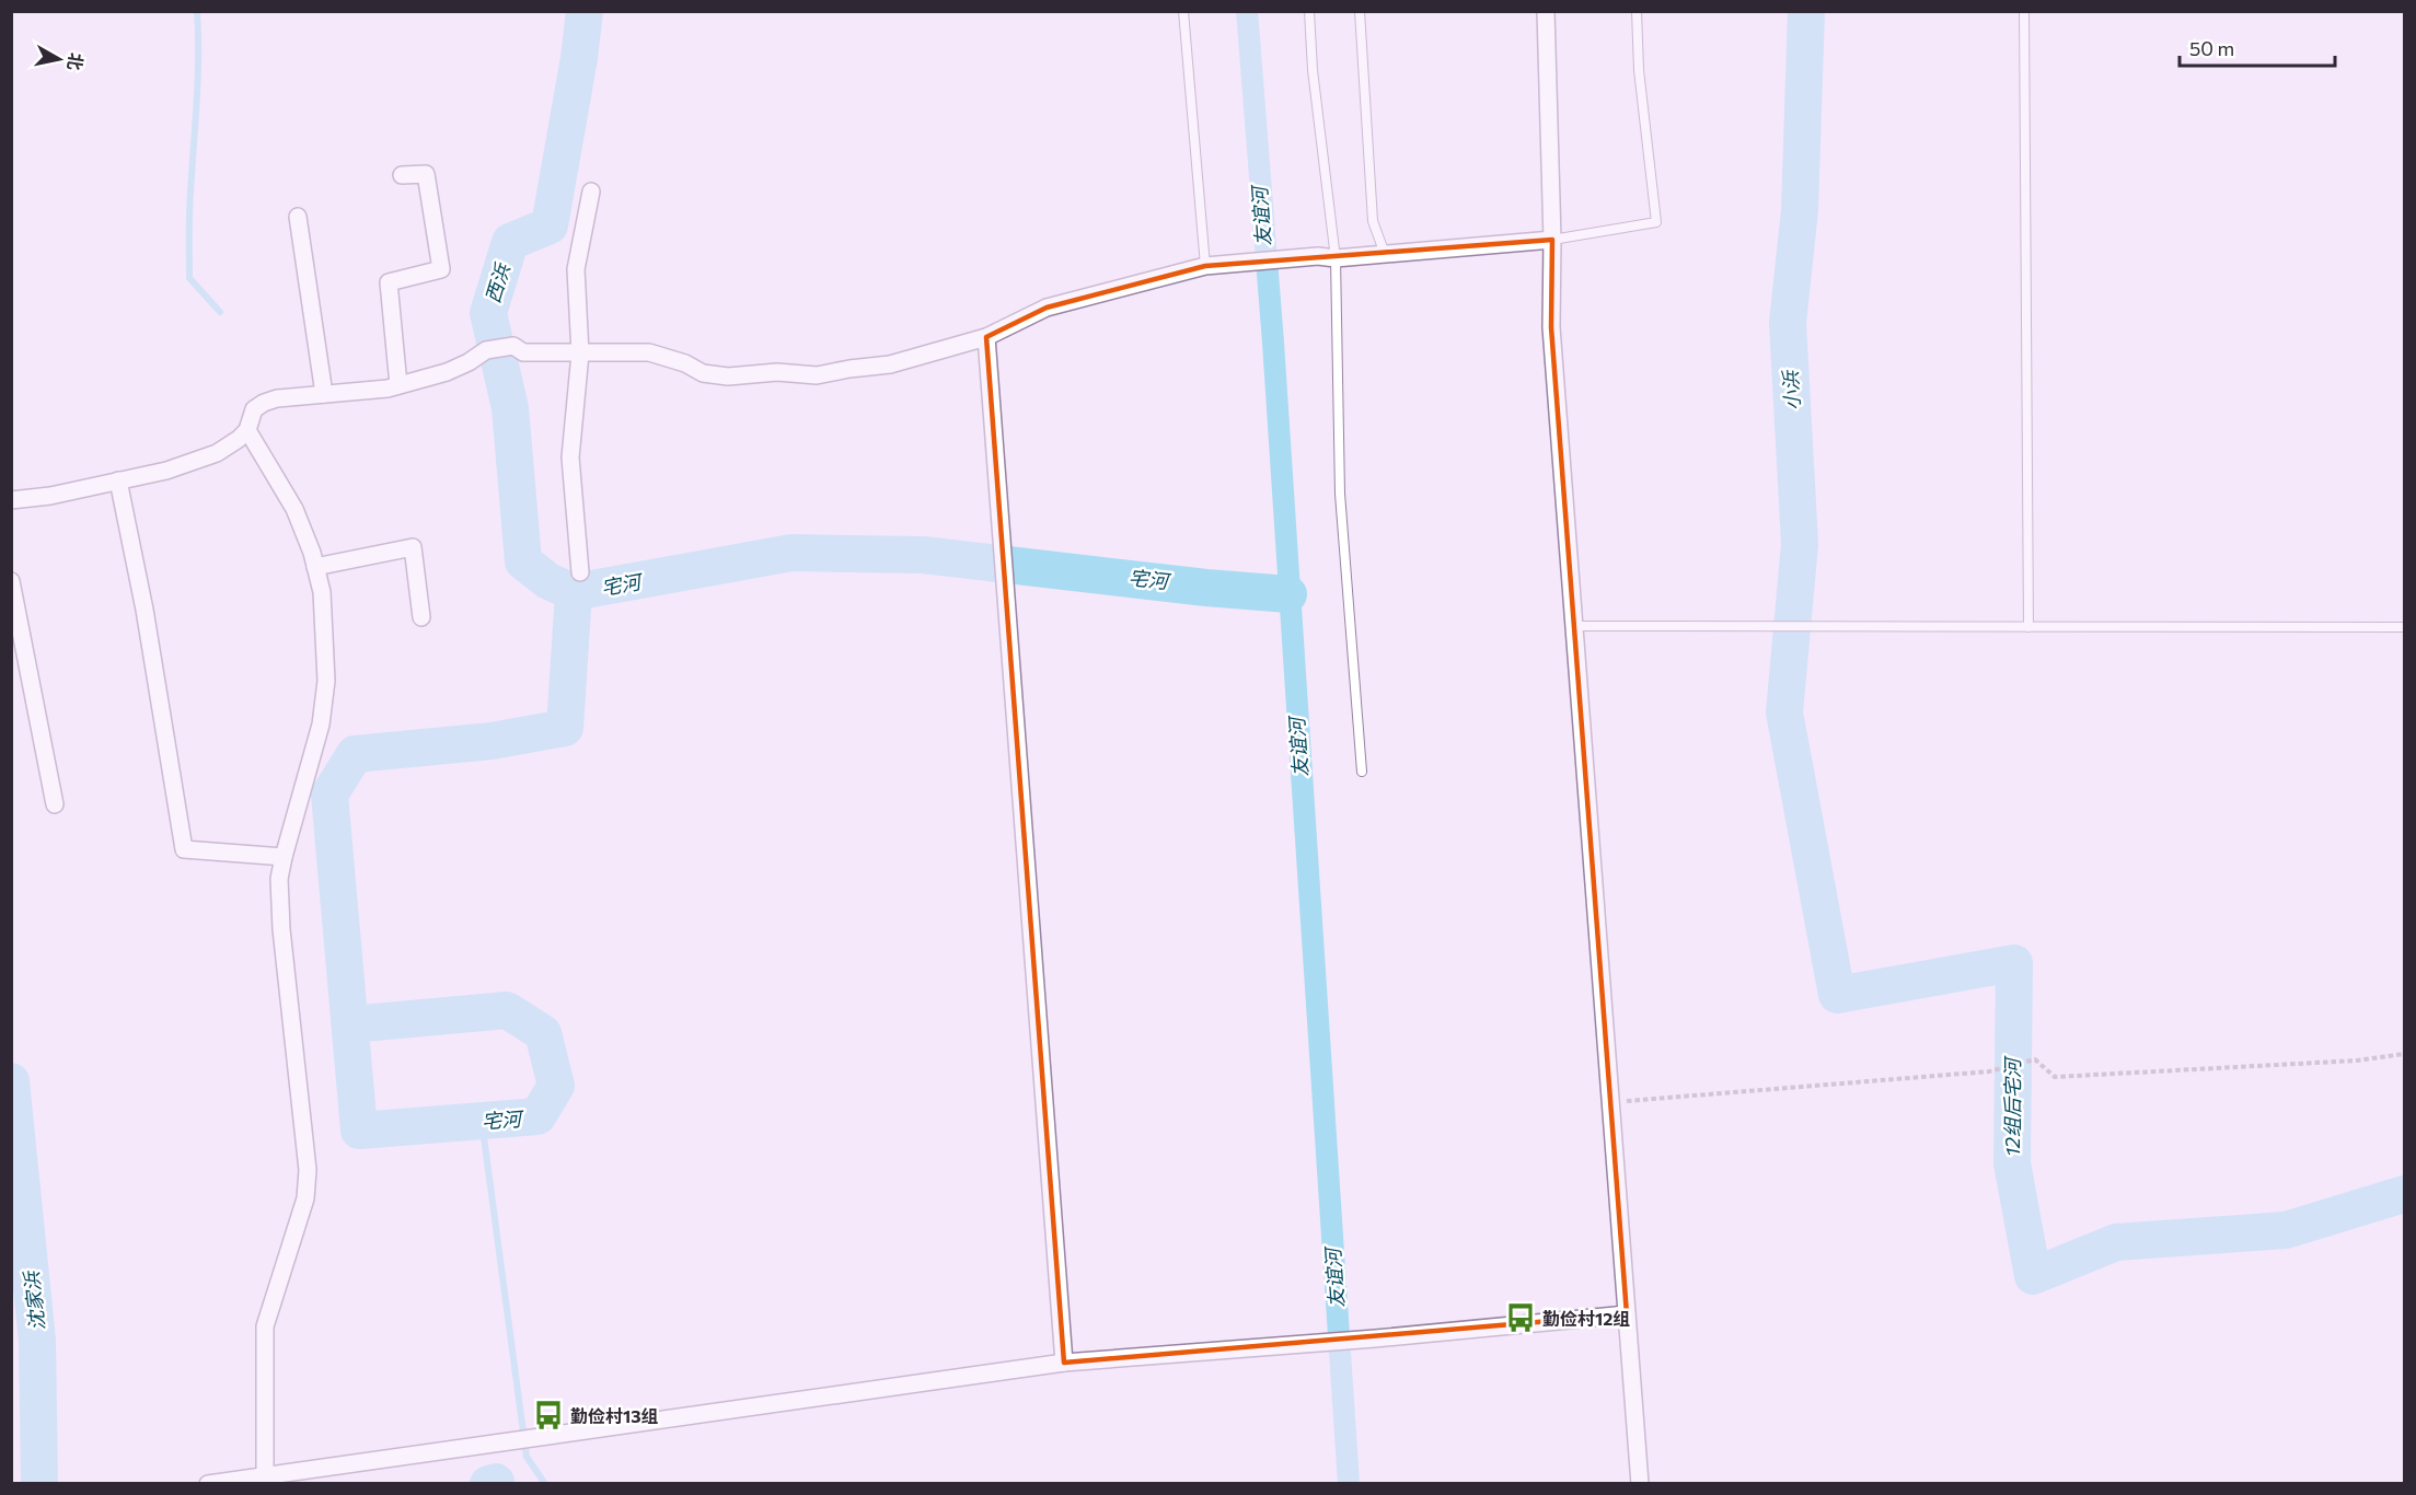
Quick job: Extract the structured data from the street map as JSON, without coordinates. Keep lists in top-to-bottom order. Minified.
{"water":["友谊河","西浜","小浜","宅河","12组后宅河","沈家浜"],"places":{"bus stop":["勤俭村12组","勤俭村13组"]},"scale_bar":"50 m","north":"right"}
